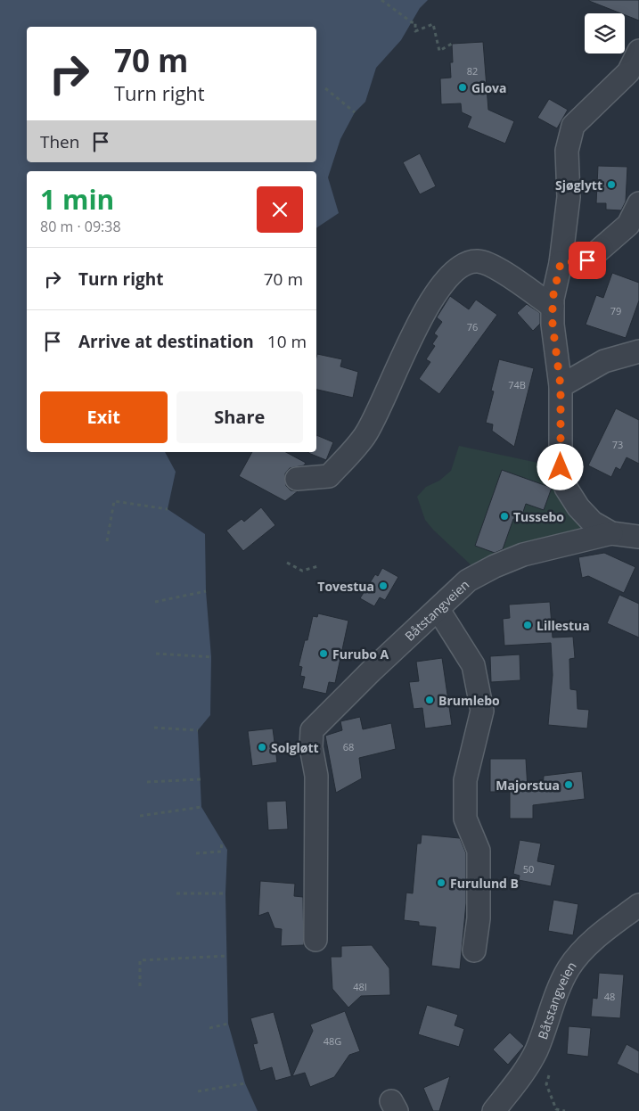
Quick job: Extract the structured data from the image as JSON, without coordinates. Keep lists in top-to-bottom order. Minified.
{"streets":{"street":["Båtstangveien"]},"places":["Glova","Sjøglytt","Tussebo","Tovestua","Lillestua","Furubo A","Brumlebo","Solgløtt","Majorstua","Furulund B"],"house_numbers":["82","79","76","74B","73","68","50","48I","48","48G"],"page":{"turn":["70 m","Turn right"],"then":"Then","heading":["1 min","80 m · 09:38"],"list":[{"name":"Turn right","value":"70 m"},{"name":"Arrive at destination","value":"10 m"}],"buttons":["Exit","Share"]}}
